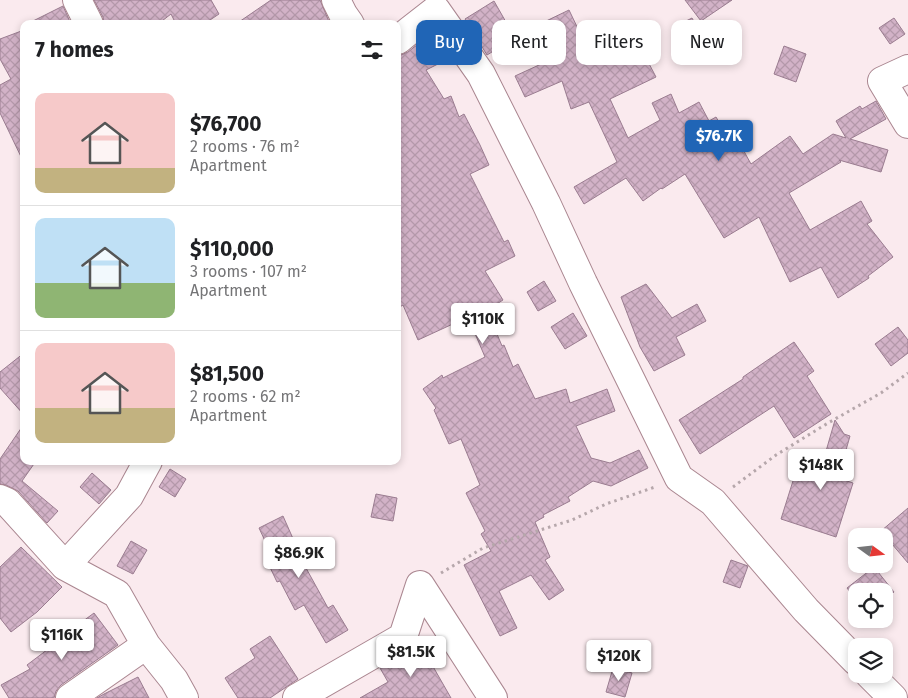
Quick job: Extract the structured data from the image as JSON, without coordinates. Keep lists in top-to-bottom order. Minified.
{"north":"right","page":{"chip":["Buy","Rent","Filters","New"],"heading":"7 homes","list":[{"name":"$76,700","note":"2 rooms · 76 m² · Apartment"},{"name":"$110,000","note":"3 rooms · 107 m² · Apartment"},{"name":"$81,500","note":"2 rooms · 62 m² · Apartment"}],"price":["$76.7K","$110K","$148K","$86.9K","$116K","$81.5K","$120K"]}}
